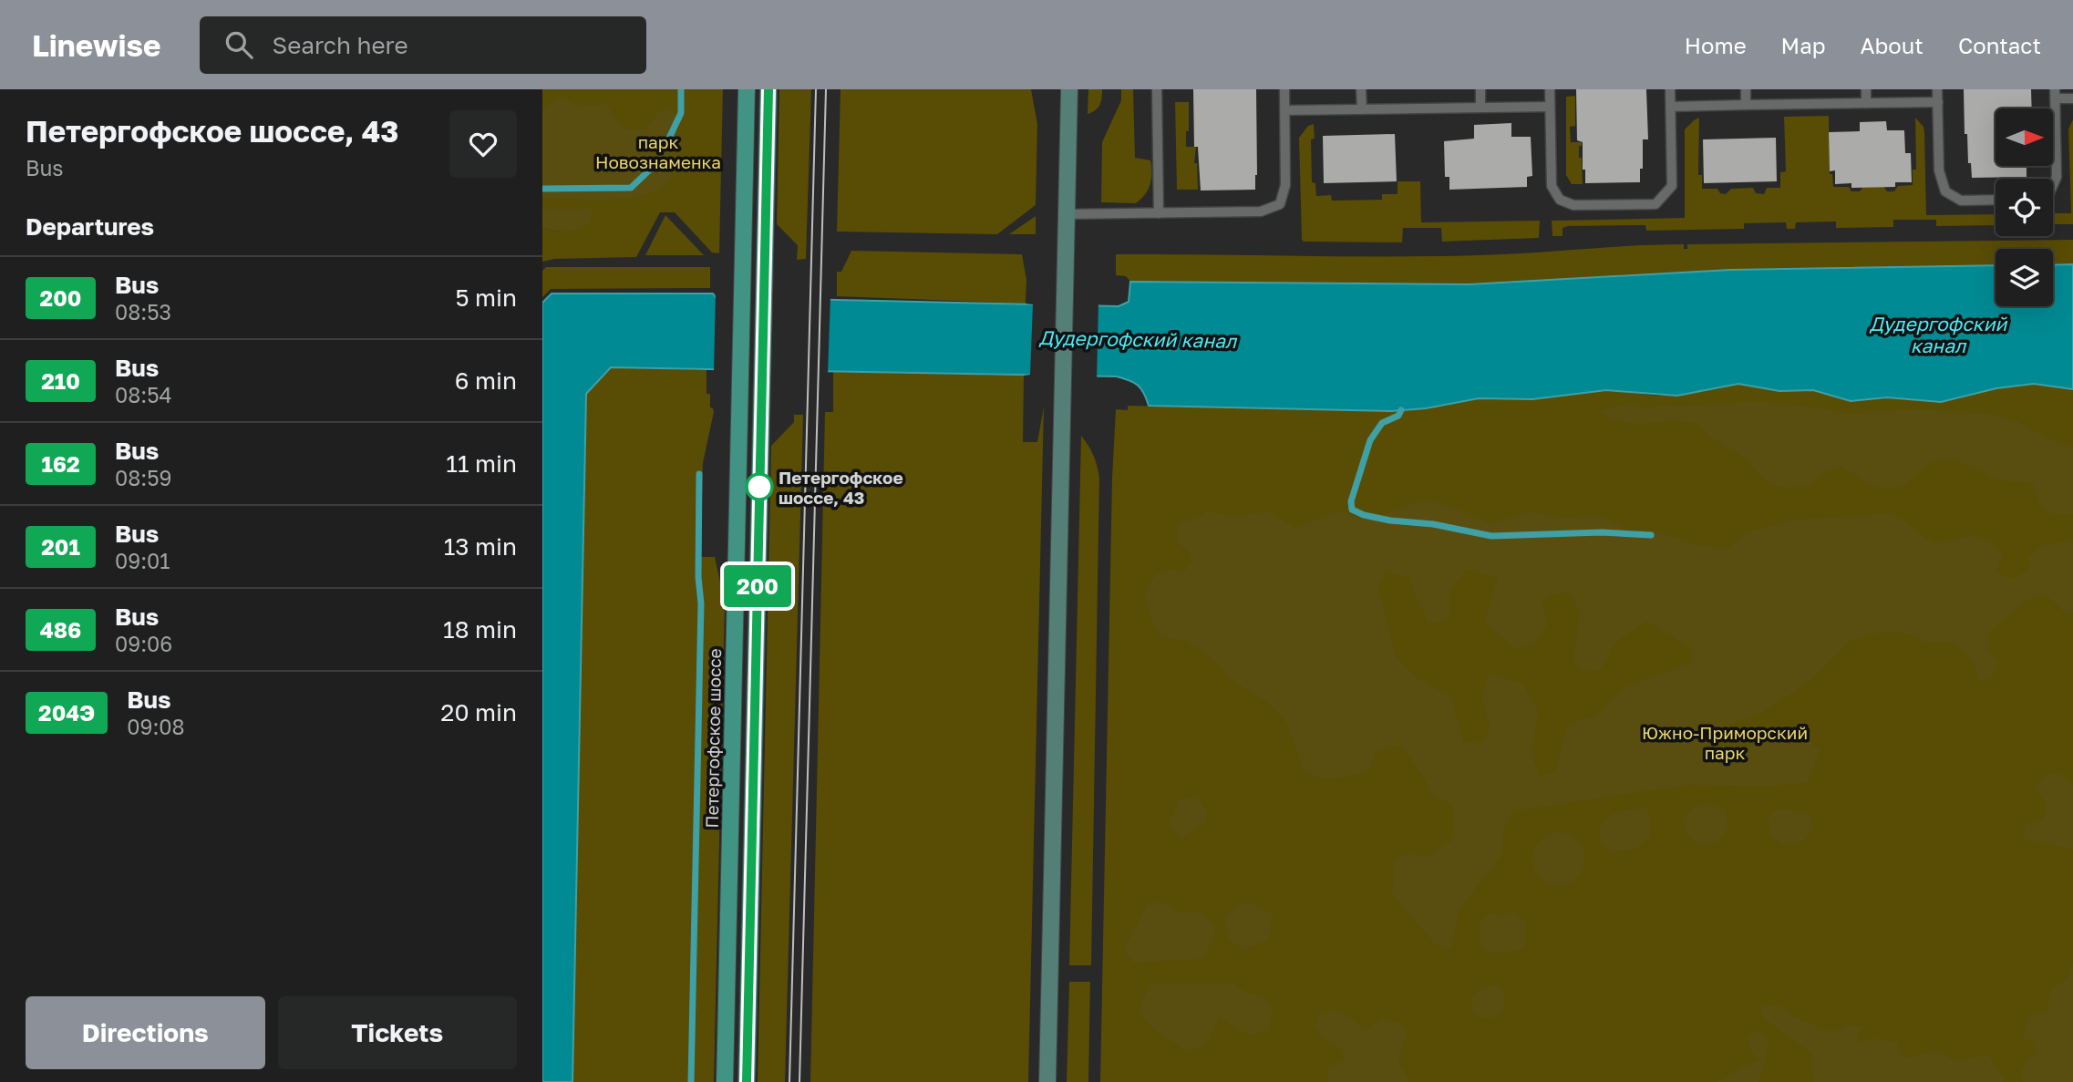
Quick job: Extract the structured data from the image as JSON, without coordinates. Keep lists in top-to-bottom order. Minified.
{"streets":{"main road":["Петергофское шоссе"]},"water":["Дудергофский канал"],"parks":["парк Новознаменка","Южно-Приморский парк"],"places":["Петергофское шоссе, 43"],"lines":["bus line 200"],"north":"right","page":{"header":"Linewise","search":"Search here","nav":["Home","Map","About","Contact"],"heading":[["Петергофское шоссе, 43","Bus"],"Departures"],"on_map":"200","list":[{"mark":"200","name":"Bus","note":"08:53","value":"5 min"},{"mark":"210","name":"Bus","note":"08:54","value":"6 min"},{"mark":"162","name":"Bus","note":"08:59","value":"11 min"},{"mark":"201","name":"Bus","note":"09:01","value":"13 min"},{"mark":"486","name":"Bus","note":"09:06","value":"18 min"},{"mark":"204Э","name":"Bus","note":"09:08","value":"20 min"}],"buttons":["Directions","Tickets"]}}
